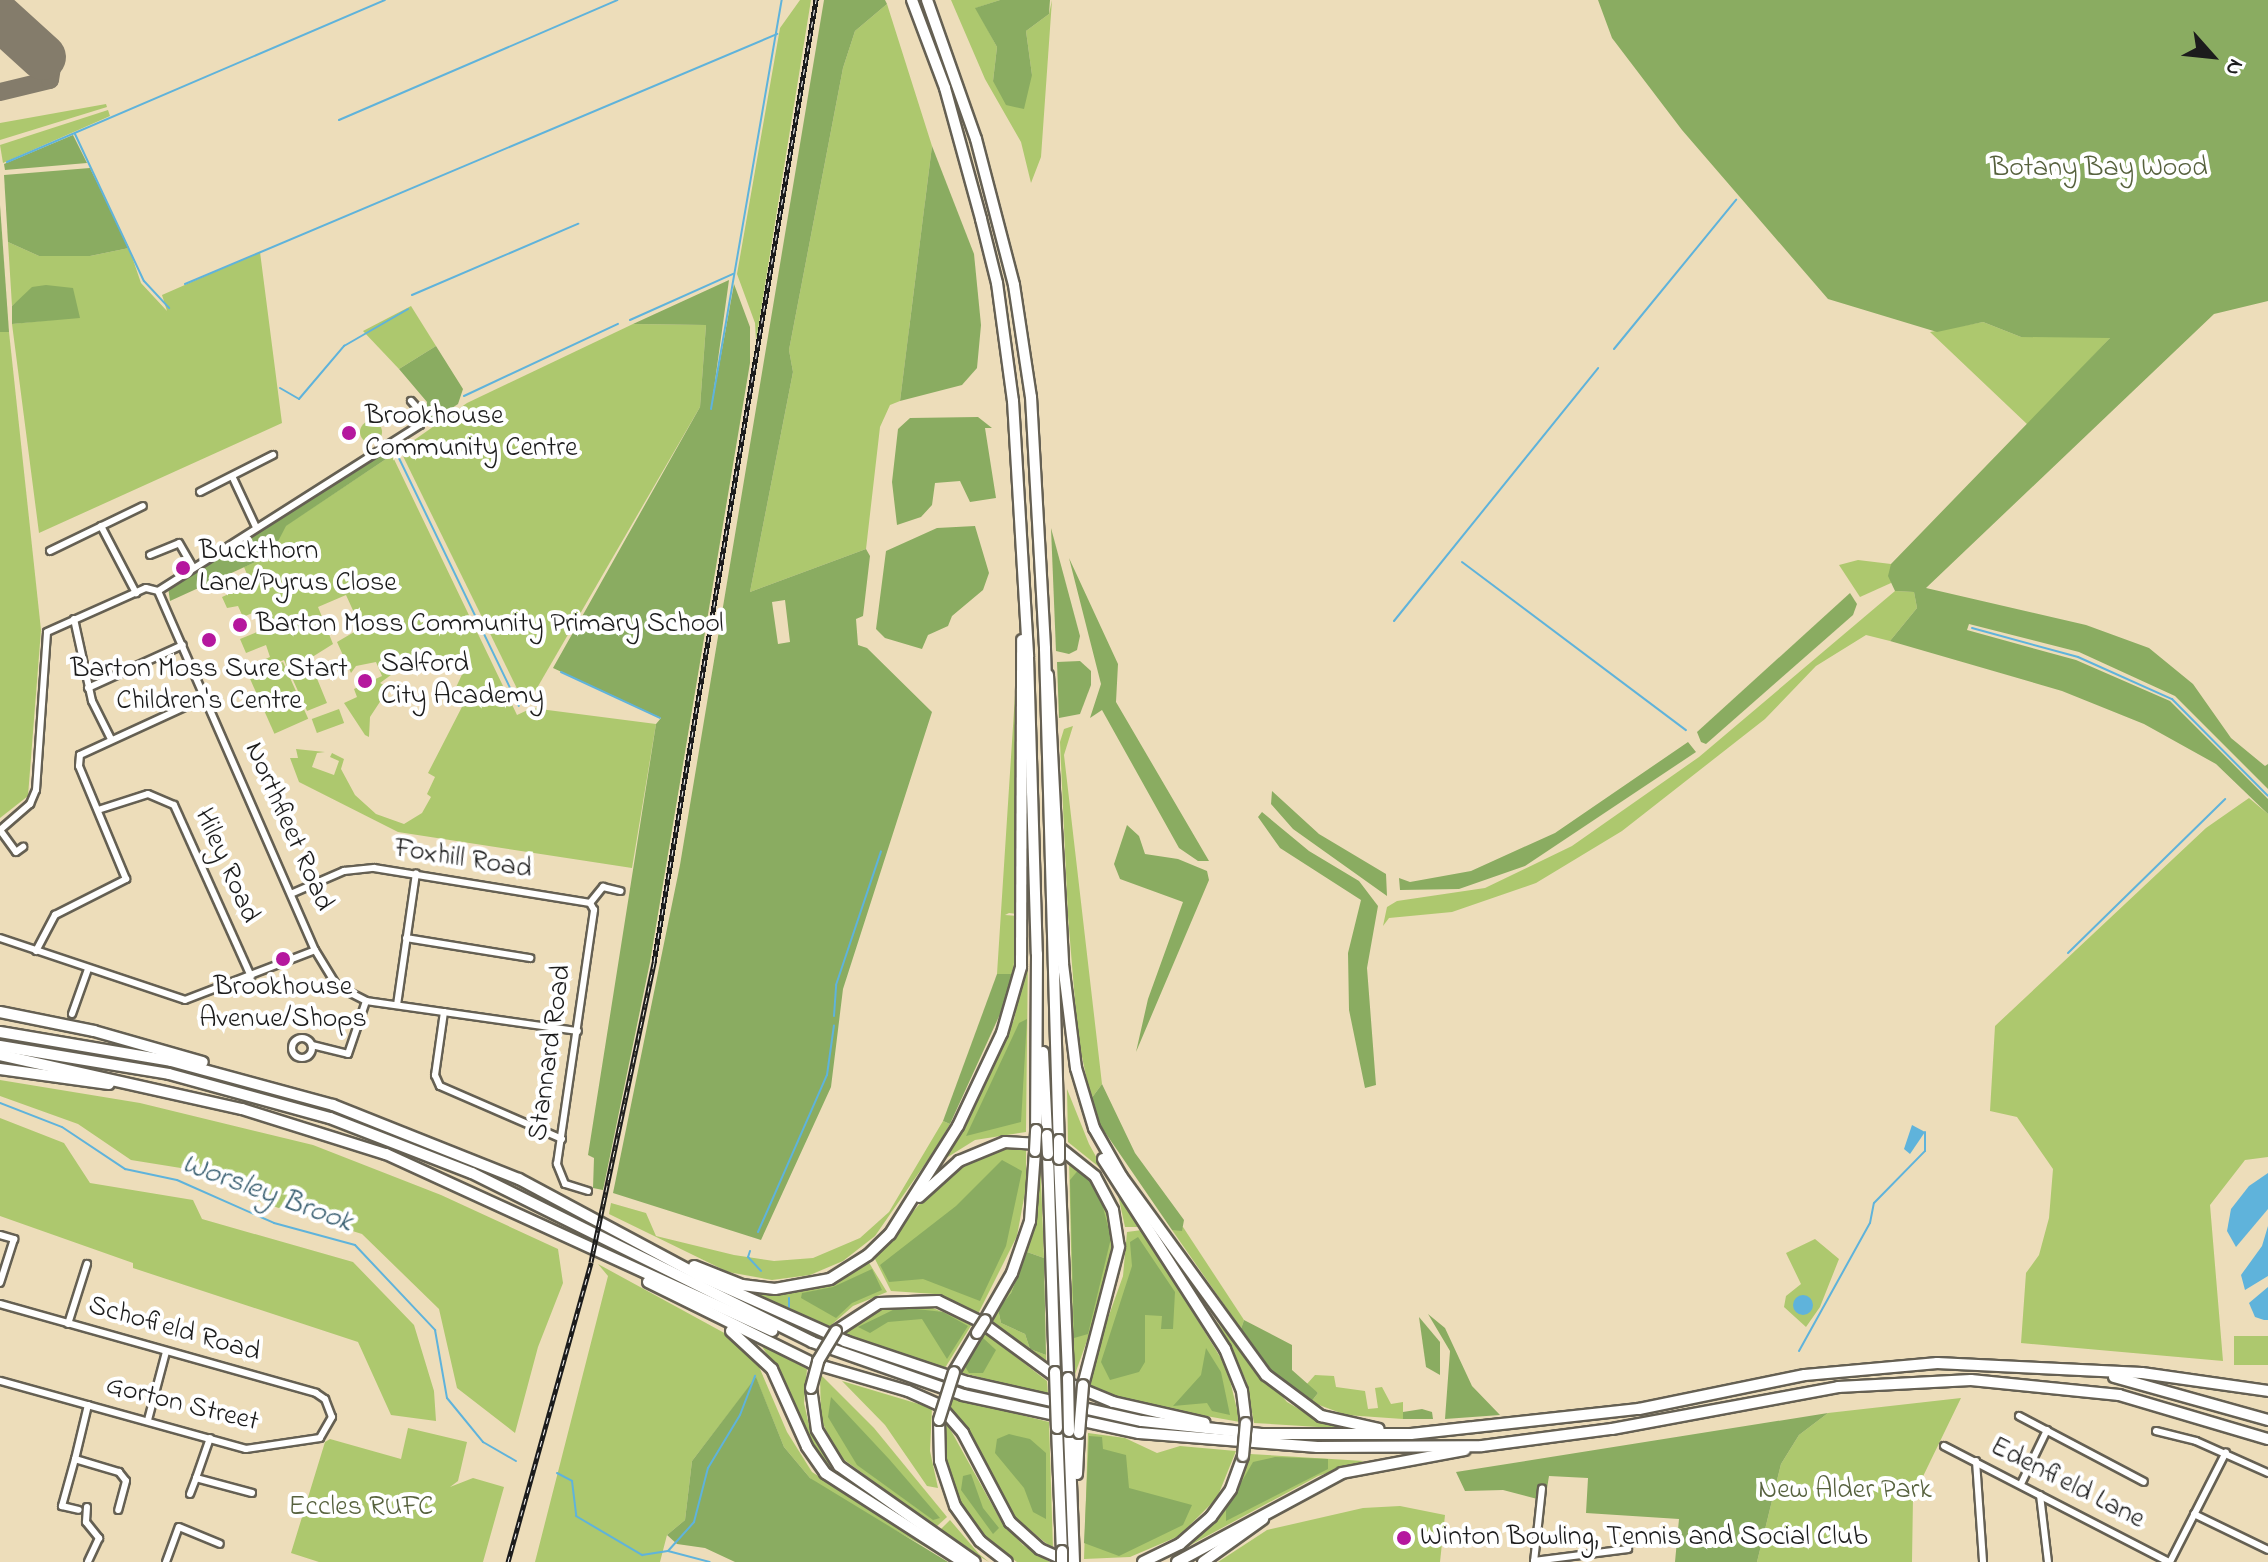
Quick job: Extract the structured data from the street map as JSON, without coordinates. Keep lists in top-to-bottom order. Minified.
{"streets":{"street":["Northfleet Road","Foxhill Road","Hiley Road","Stannard Road","Schofield Road","Gorton Street","Edenfield Lane"]},"crossings":[["Northfleet Road","Foxhill Road"],["Foxhill Road","Stannard Road"],["Schofield Road","Gorton Street"]],"water":["Worsley Brook"],"parks":["Botany Bay Wood","New Alder Park","Eccles RUFC"],"places":["Brookhouse Community Centre","Buckthorn Lane/Pyrus Close","Barton Moss Community Primary School","Barton Moss Sure Start Children's Centre","Salford City Academy","Brookhouse Avenue/Shops","Winton Bowling, Tennis and Social Club"],"north":"bottom right"}
